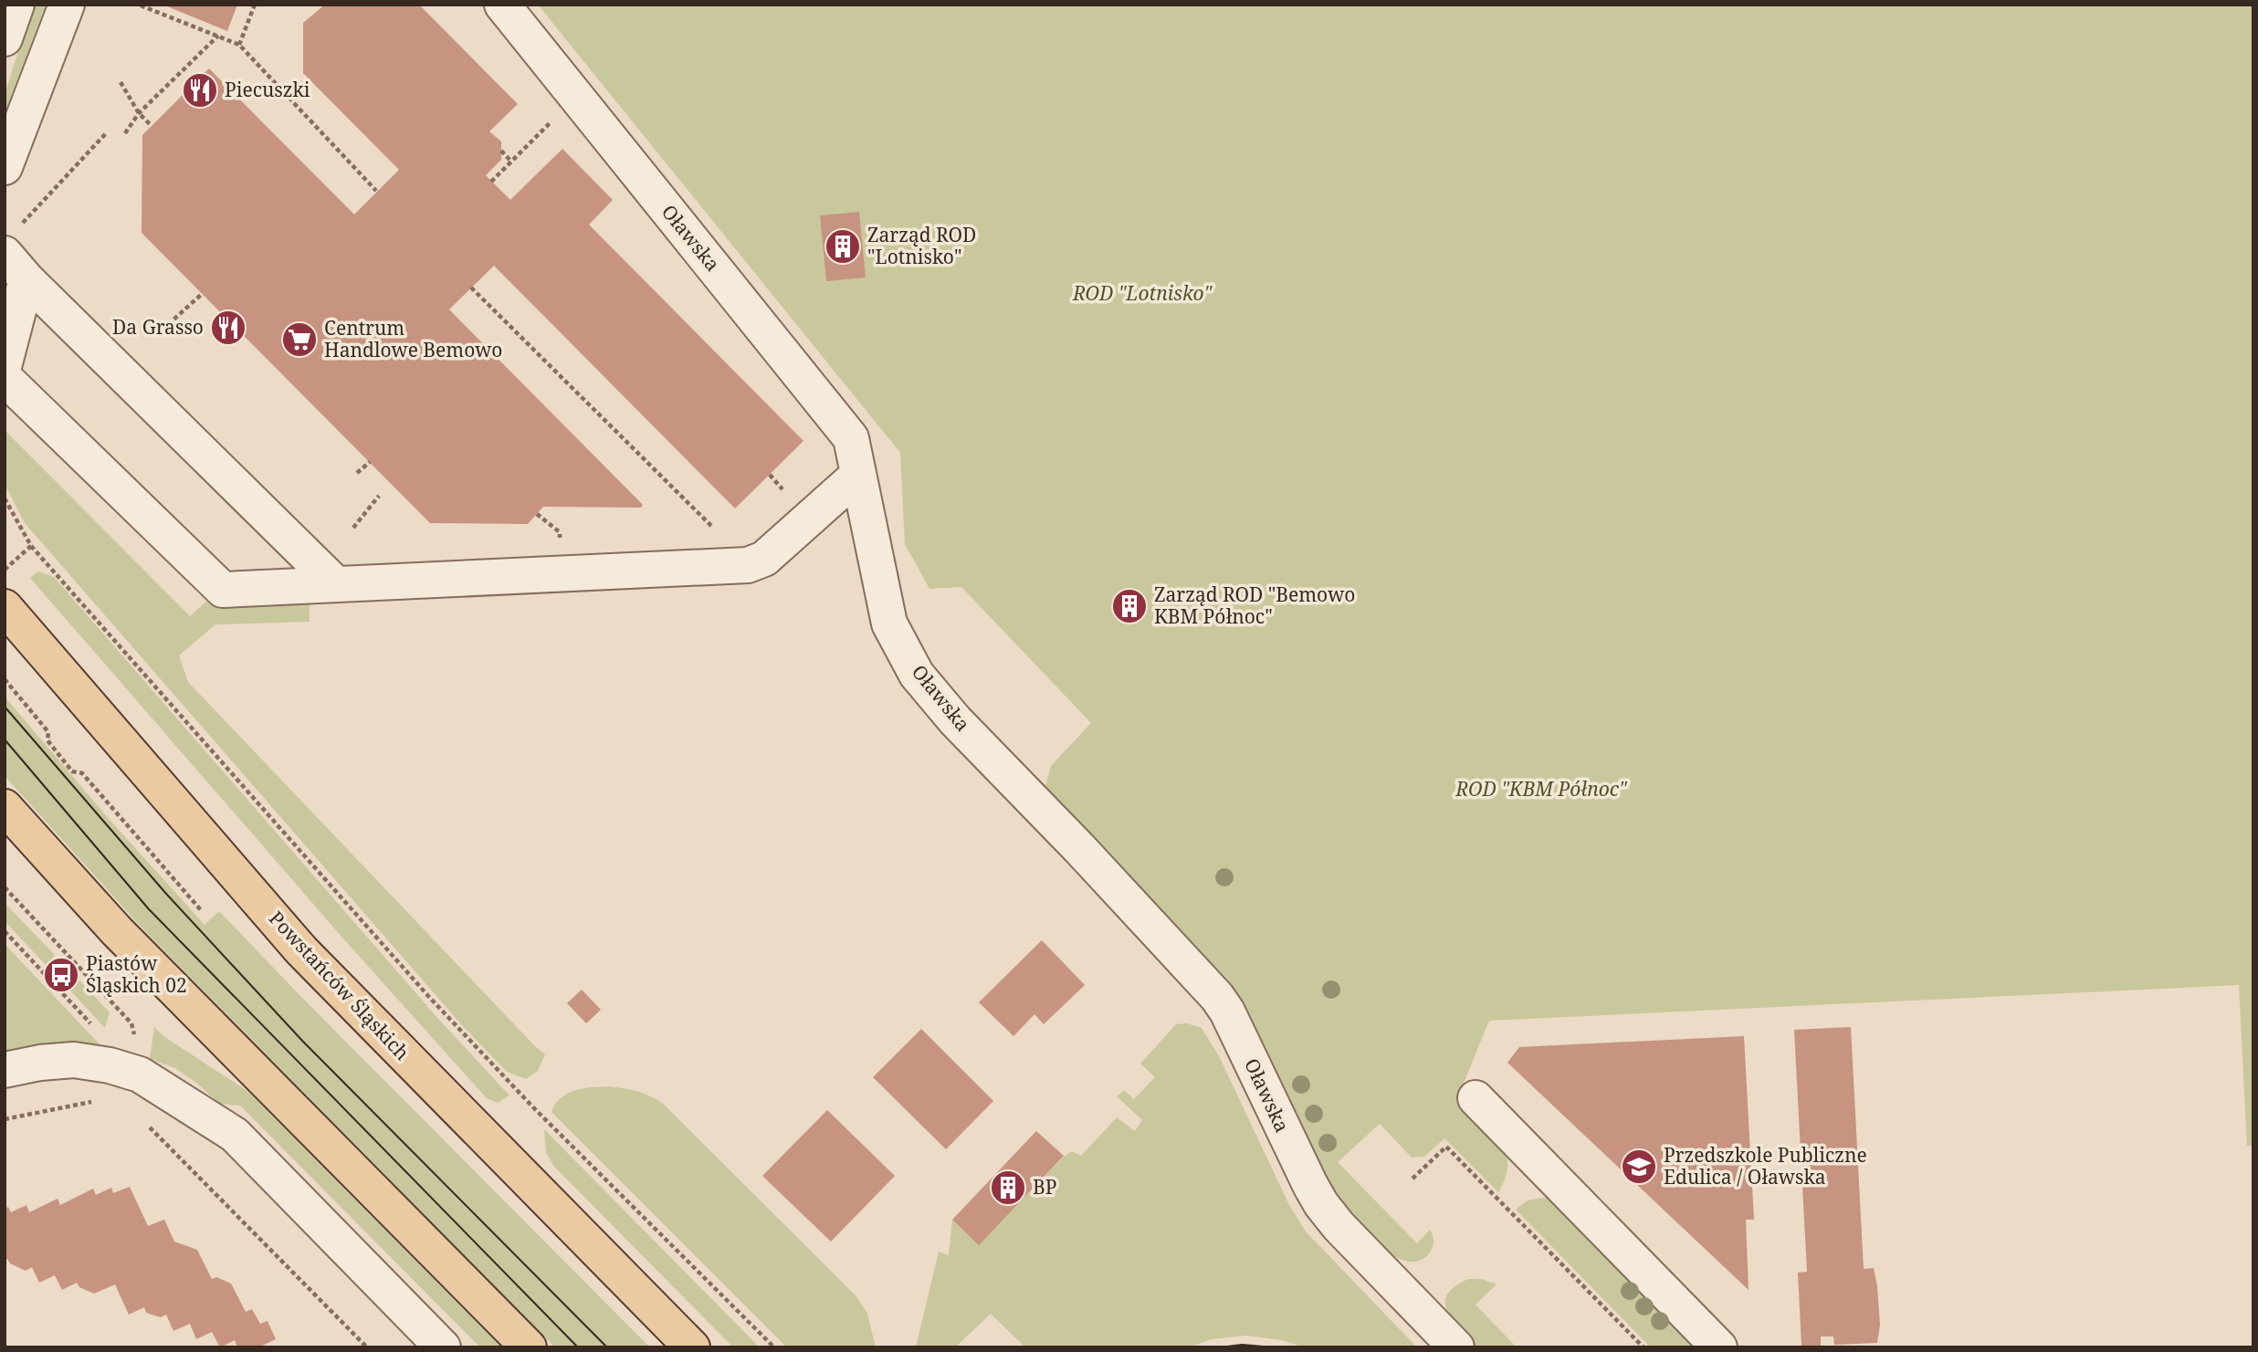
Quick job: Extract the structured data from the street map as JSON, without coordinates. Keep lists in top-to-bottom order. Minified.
{"streets":{"main road":["Powstańców Śląskich"],"street":["Oławska"]},"parks":["ROD \"Lotnisko\"","ROD \"KBM Północ\""],"places":{"restaurant":["Piecuszki","Da Grasso"],"building":["Zarząd ROD \"Lotnisko\"","Zarząd ROD \"Bemowo KBM Północ\"","BP"],"supermarket":["Centrum Handlowe Bemowo"],"bus stop":["Piastów Śląskich 02"],"school or university":["Przedszkole Publiczne Edulica / Oławska"]}}
